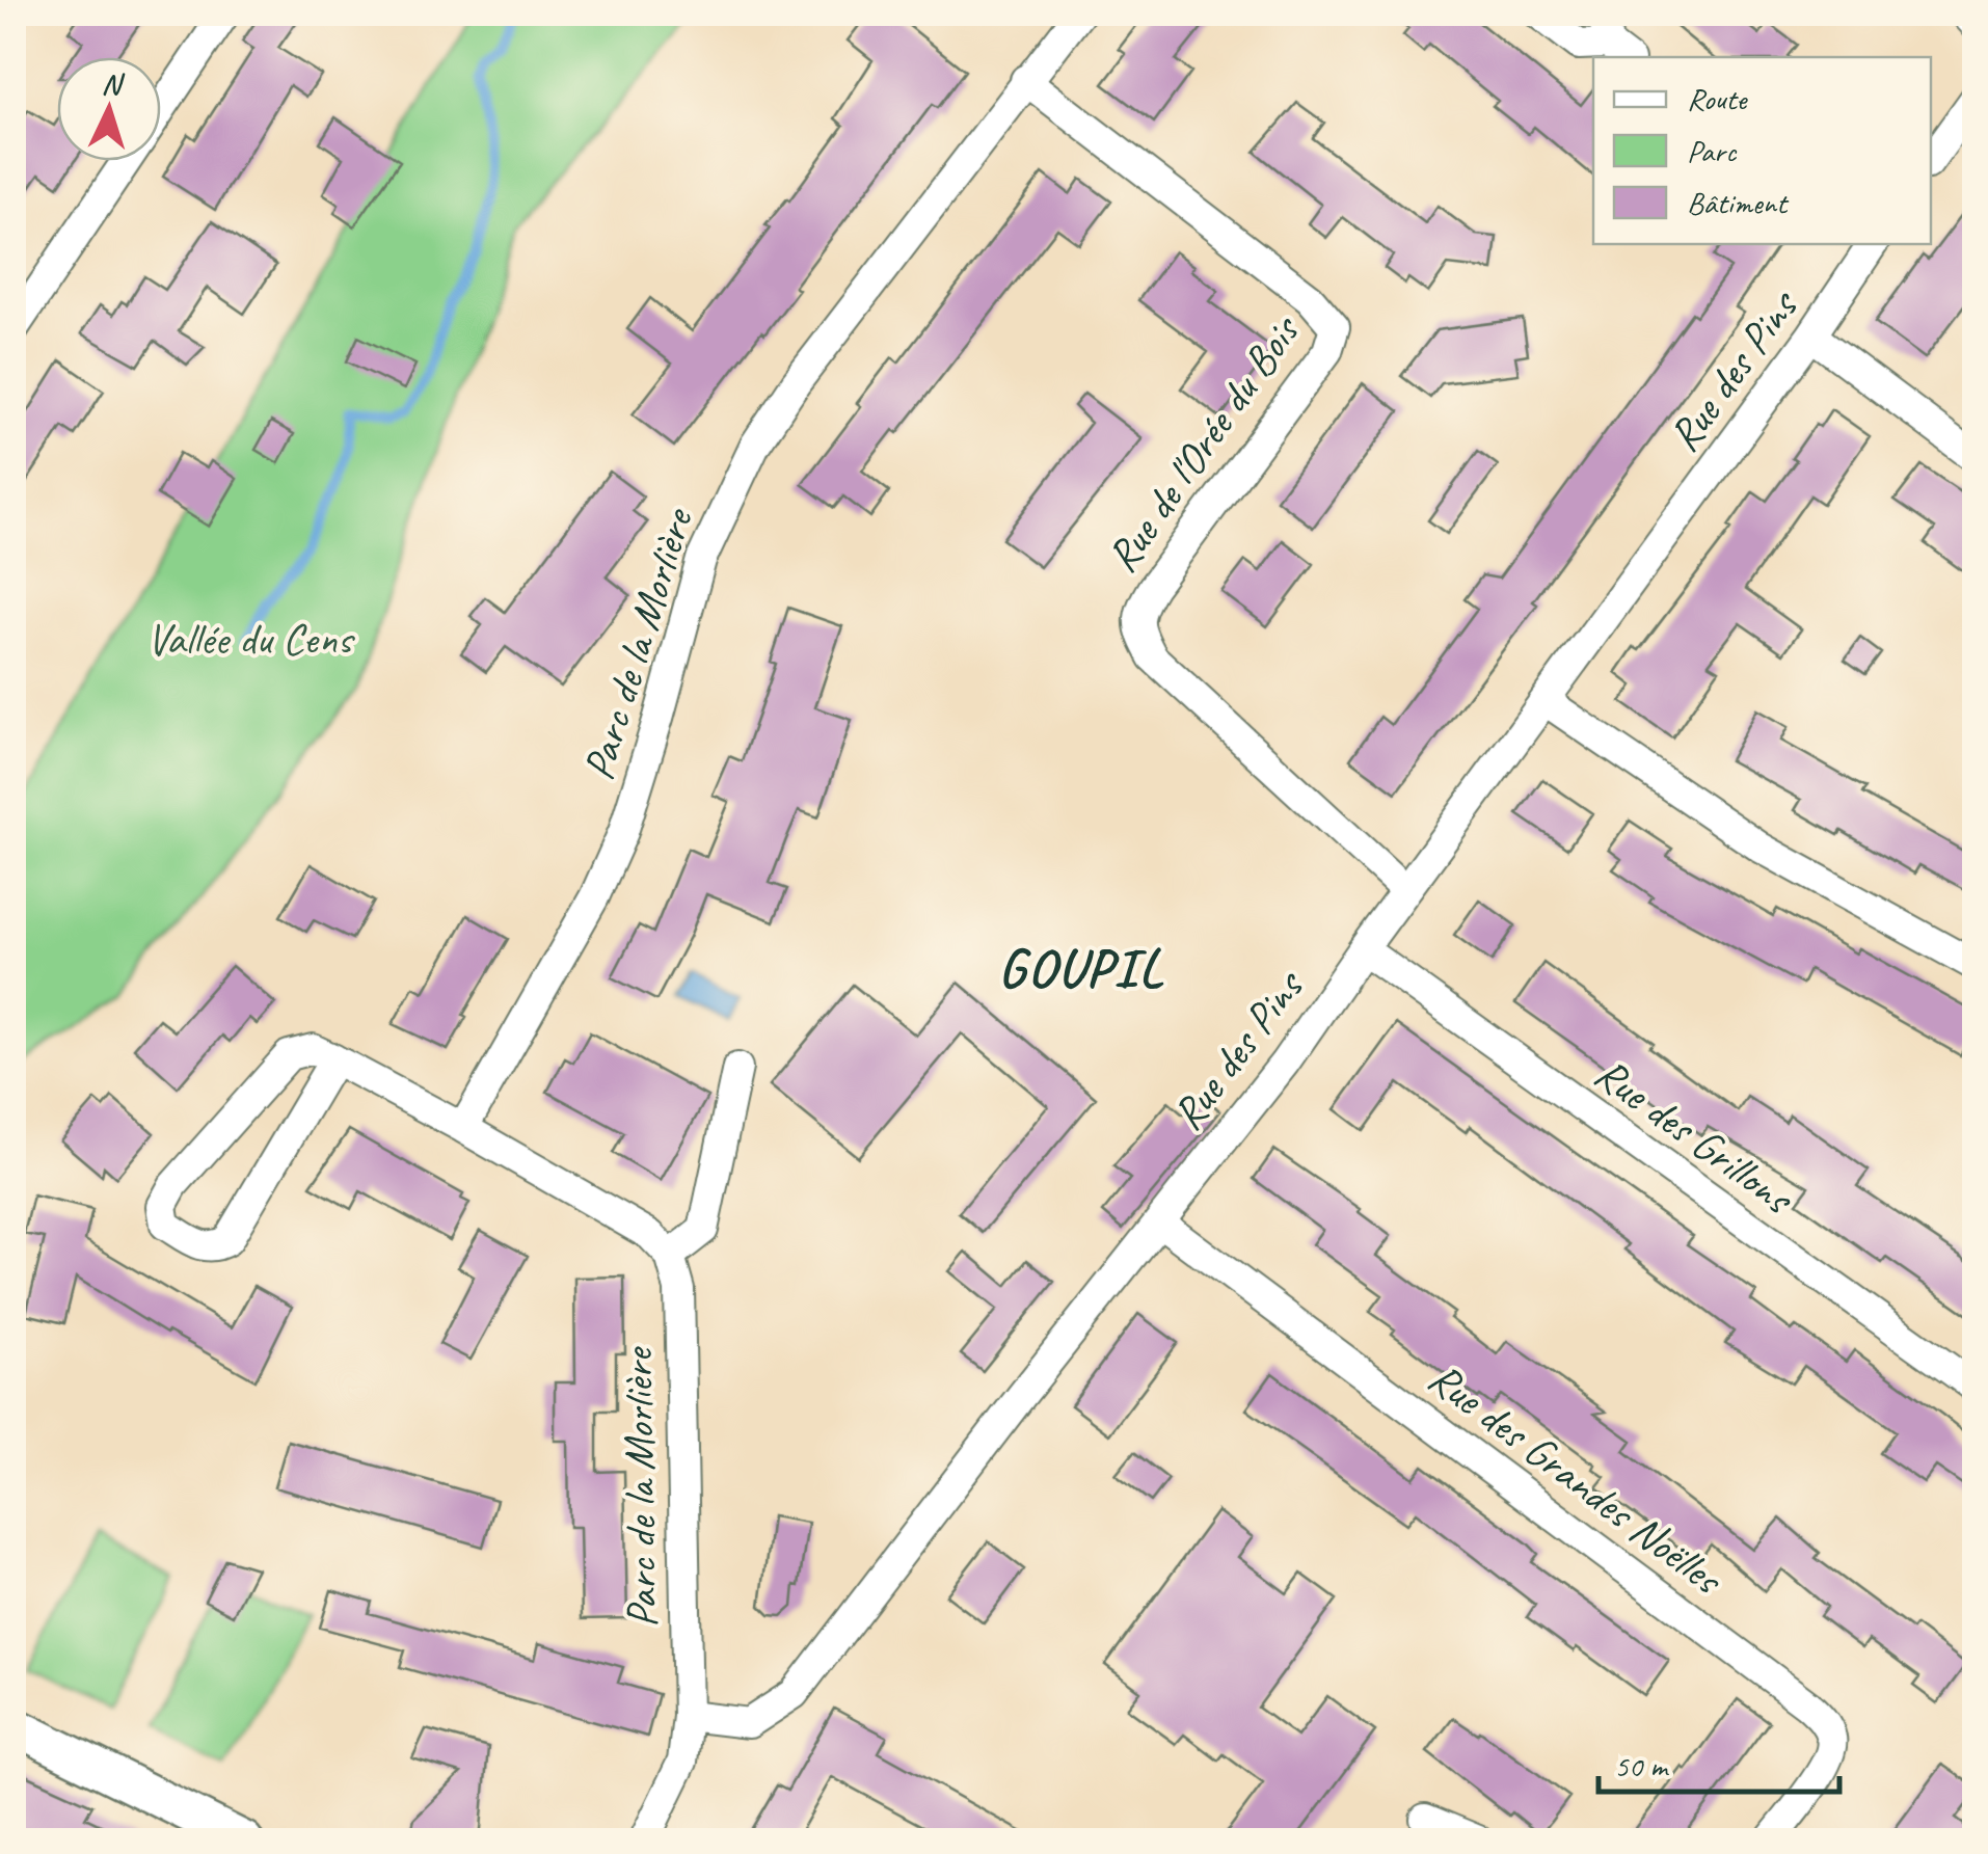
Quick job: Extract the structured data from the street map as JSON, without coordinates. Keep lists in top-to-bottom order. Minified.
{"streets":{"street":["Rue des Pins","Rue de l'Orée du Bois","Parc de la Morlière","Rue des Grillons","Rue des Grandes Noëlles"]},"crossings":[["Rue des Pins","Rue de l'Orée du Bois"],["Rue des Pins","Parc de la Morlière"],["Rue des Pins","Rue des Grillons"],["Rue des Pins","Rue des Grandes Noëlles"],["Rue de l'Orée du Bois","Parc de la Morlière"]],"districts":["GOUPIL"],"parks":["Vallée du Cens"],"legend":["Route","Parc","Bâtiment"],"scale_bar":"50 m","north":"top"}
